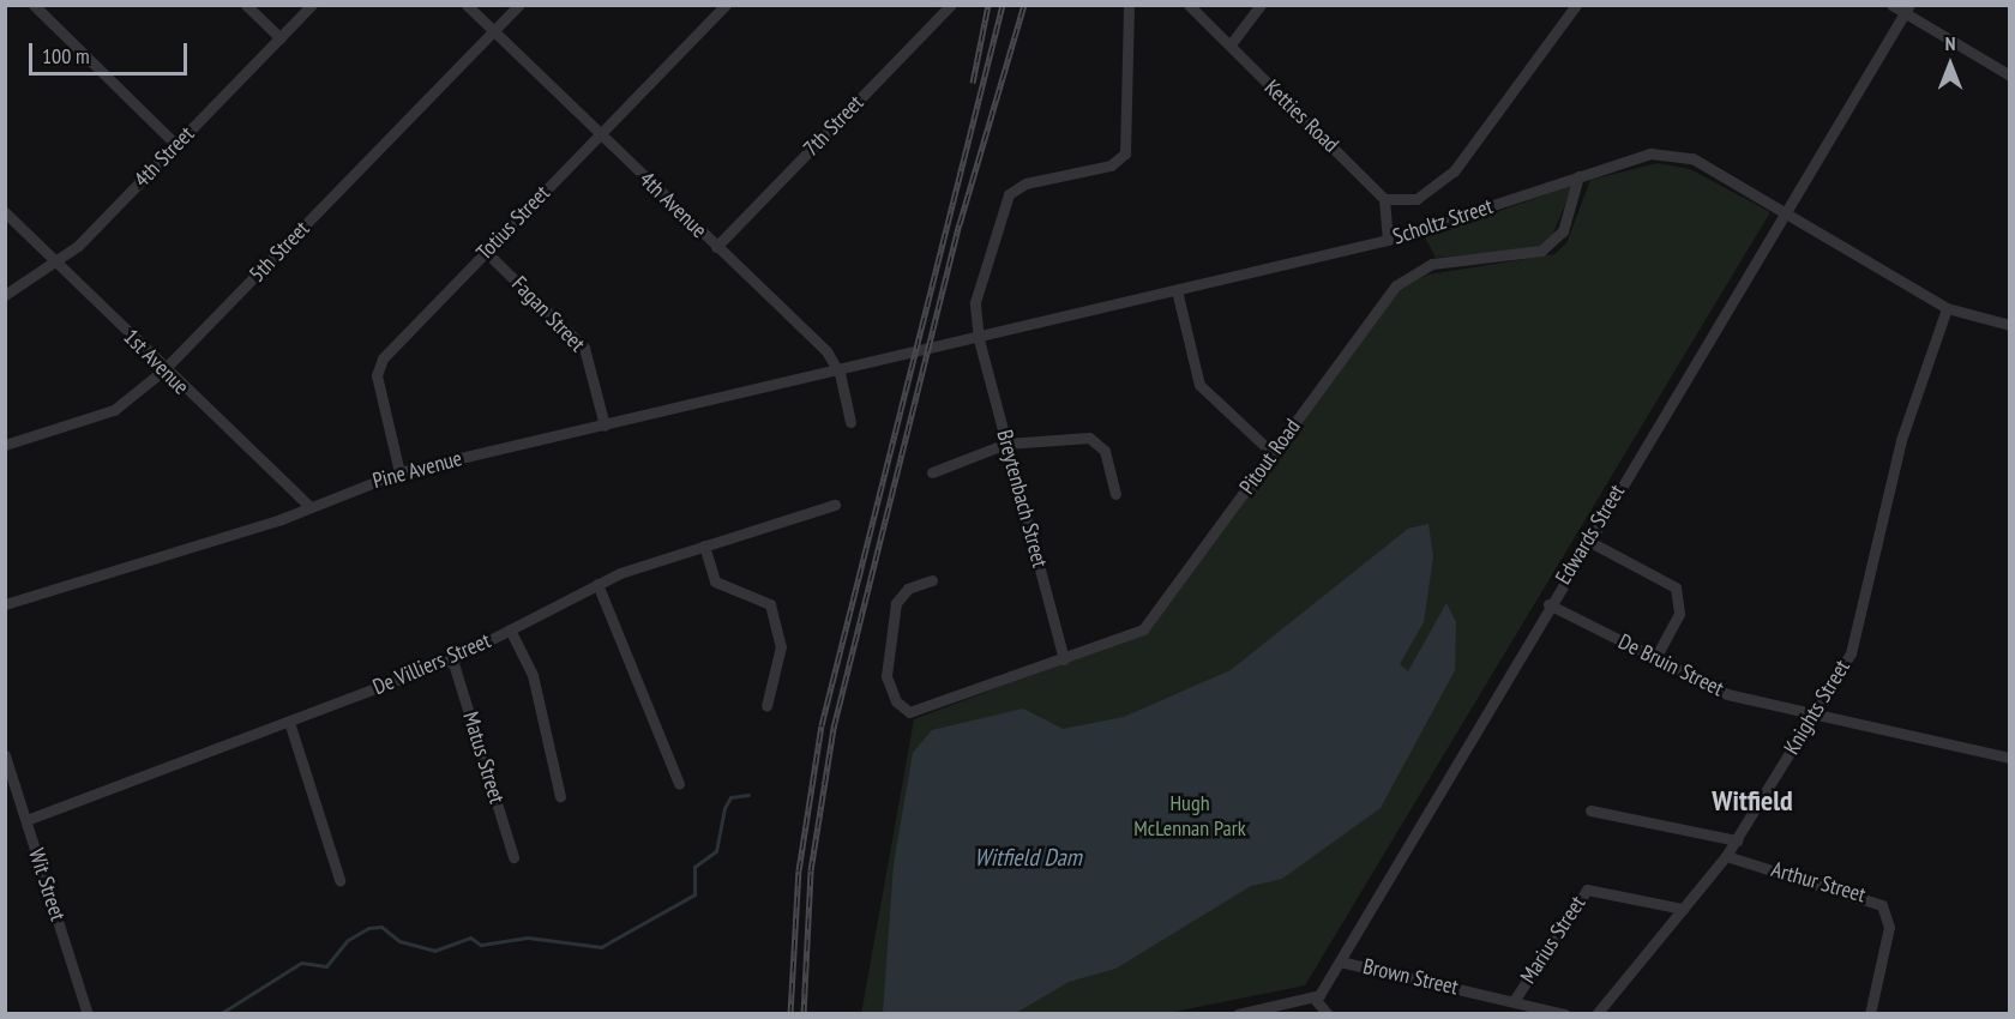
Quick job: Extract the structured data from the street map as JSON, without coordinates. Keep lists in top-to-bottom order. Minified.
{"streets":{"street":["Ketties Road","7th Street","4th Street","4th Avenue","Scholtz Street","Totius Street","5th Street","Fagan Street","1st Avenue","Pitout Road","Pine Avenue","Breytenbach Street","Edwards Street","De Villiers Street","De Bruin Street","Knights Street","Matus Street","Arthur Street","Wit Street","Marius Street","Brown Street"]},"crossings":[["7th Street","4th Avenue"],["4th Street","1st Avenue"],["4th Avenue","Scholtz Street"],["4th Avenue","Totius Street"],["4th Avenue","5th Street"],["4th Avenue","Pine Avenue"],["Scholtz Street","Pitout Road"],["Scholtz Street","Pine Avenue"],["Scholtz Street","Breytenbach Street"],["Scholtz Street","Edwards Street"],["Scholtz Street","Knights Street"],["Totius Street","Fagan Street"],["Totius Street","Pine Avenue"],["5th Street","1st Avenue"],["Fagan Street","Pine Avenue"],["1st Avenue","Pine Avenue"],["Pitout Road","Breytenbach Street"],["Edwards Street","De Bruin Street"],["Edwards Street","Brown Street"],["De Villiers Street","Matus Street"],["De Villiers Street","Wit Street"],["De Bruin Street","Knights Street"],["Knights Street","Arthur Street"],["Knights Street","Marius Street"],["Marius Street","Brown Street"]],"districts":["Witfield"],"water":["Witfield Dam"],"parks":["Hugh McLennan Park"],"scale_bar":"100 m","north":"top"}
